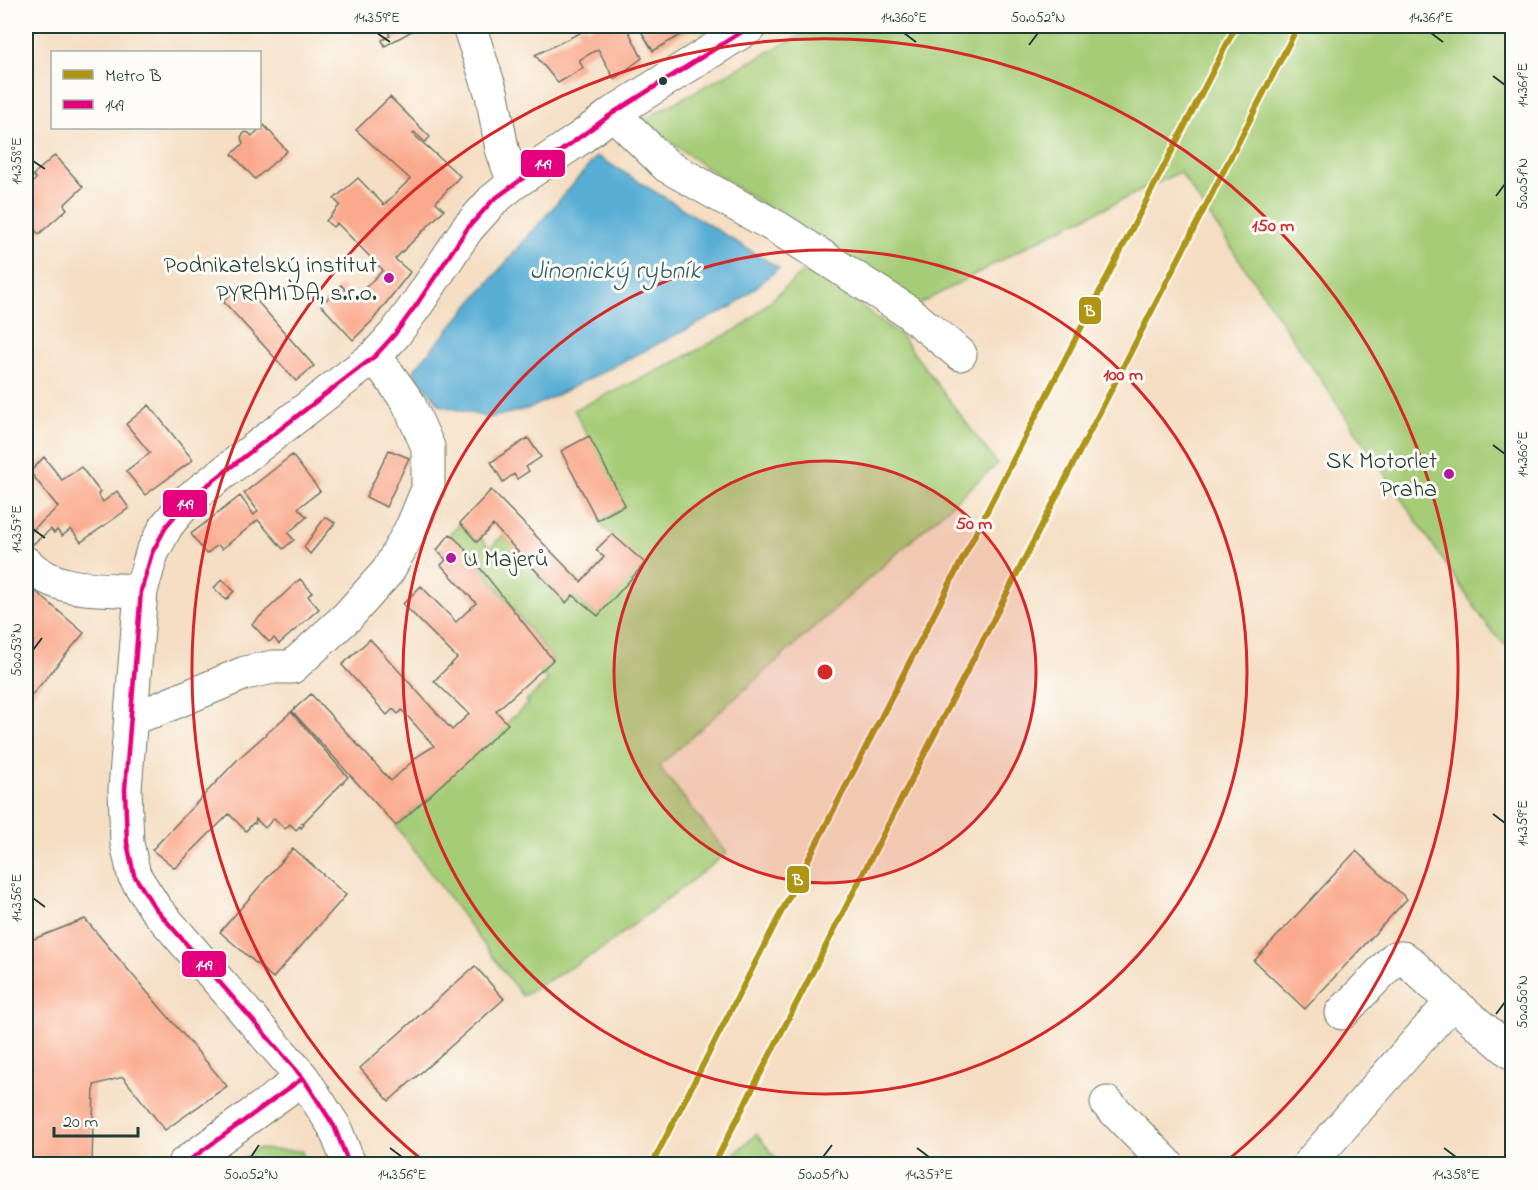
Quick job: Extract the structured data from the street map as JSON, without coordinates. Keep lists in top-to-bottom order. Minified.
{"water":["Jinonický rybník"],"places":["Podnikatelský institut PYRAMIDA, s.r.o.","SK Motorlet Praha","U Majerů"],"lines":["metro line B","transit line 149"],"legend":["Metro B","149"],"scale_bar":"20 m","coordinates":["14.359°E","14.360°E","50.052°N","14.361°E","14.358°E","50.051°N","14.357°E","50.053°N","14.356°E","50.050°N"],"rings":["150 m","100 m","50 m"]}
